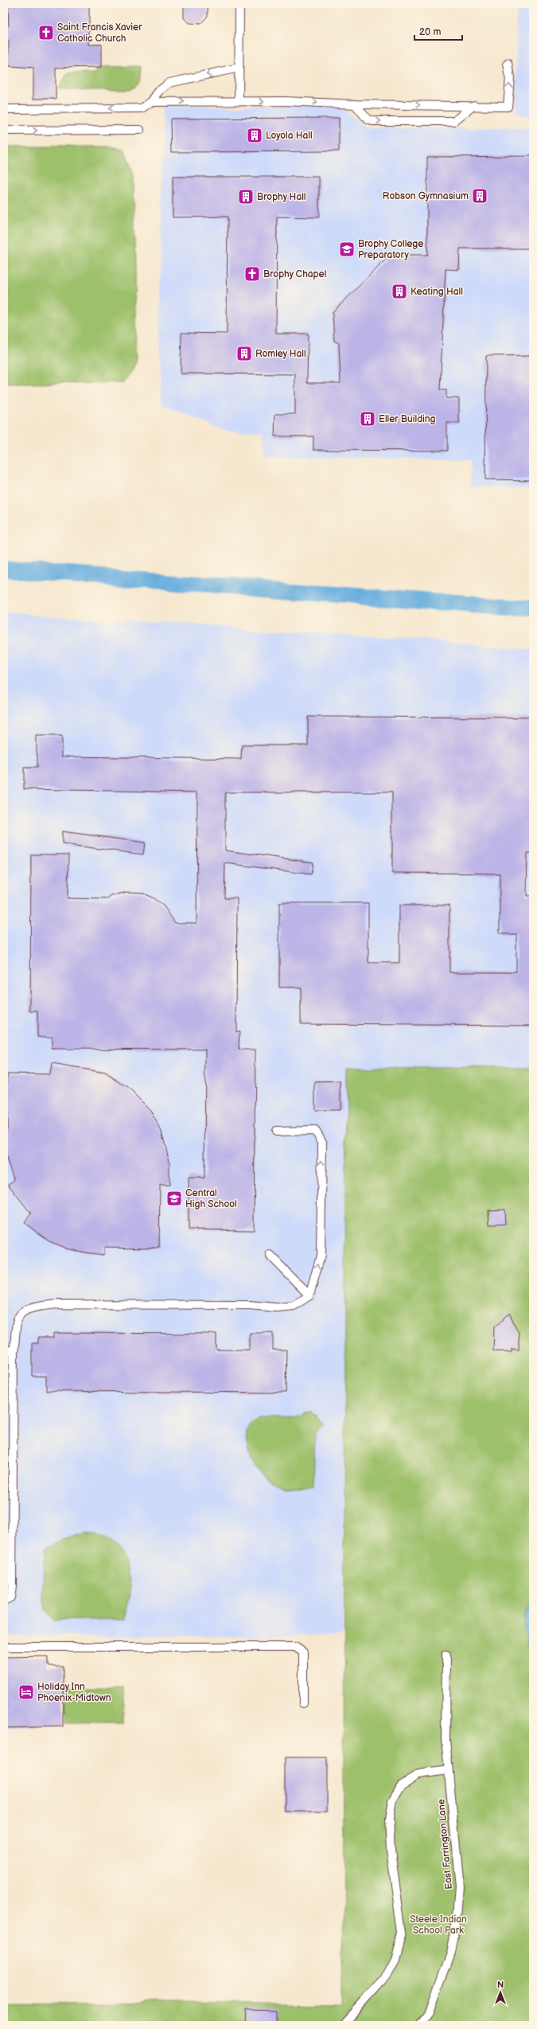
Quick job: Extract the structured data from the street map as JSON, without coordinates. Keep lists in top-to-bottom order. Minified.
{"streets":{"lane":["East Farrington Lane"]},"parks":["Steele Indian School Park"],"places":{"church":["Saint Francis Xavier Catholic Church","Brophy Chapel"],"building":["Loyola Hall","Robson Gymnasium","Brophy Hall","Keating Hall","Romley Hall","Eller Building"],"school or university":["Brophy College Preparatory","Central High School"],"hotel":["Holiday Inn Phoenix-Midtown"]},"scale_bar":"20 m","north":"top"}
